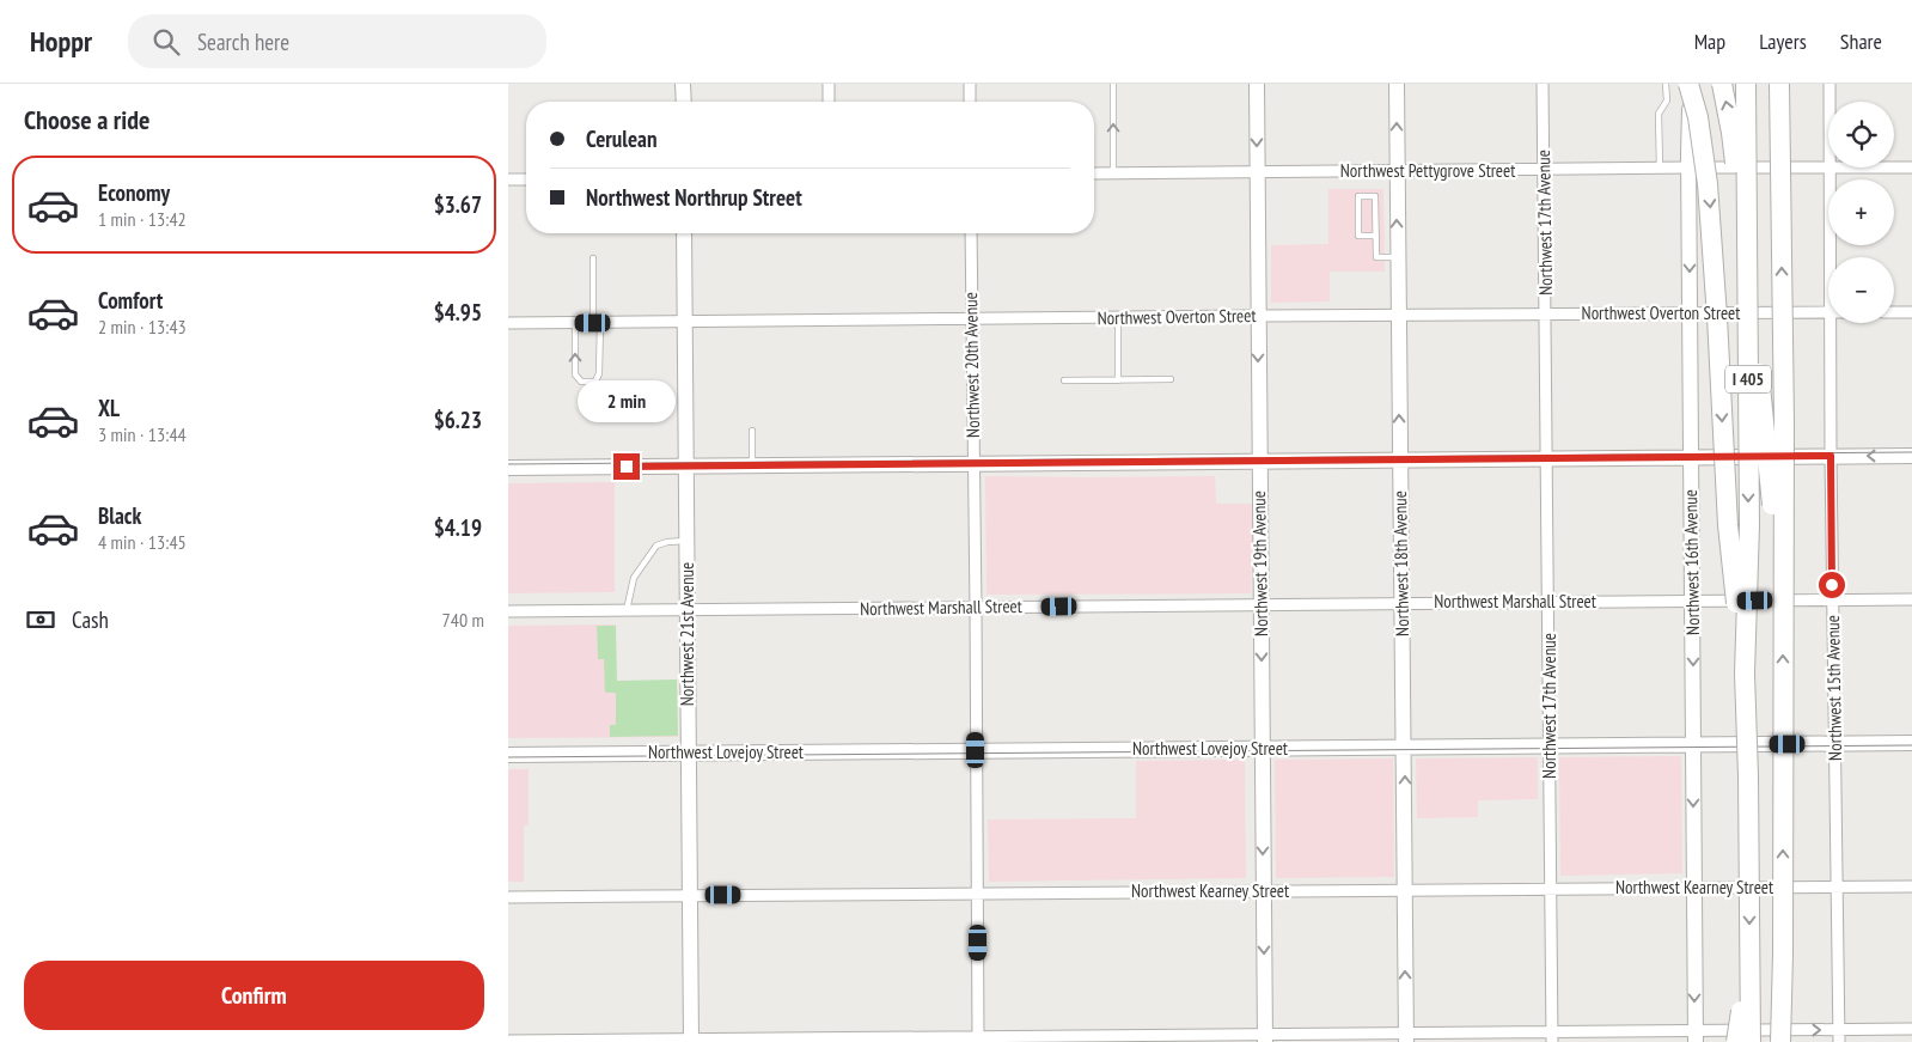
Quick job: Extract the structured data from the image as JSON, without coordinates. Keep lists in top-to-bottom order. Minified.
{"streets":{"highway":["I 405"],"street":["Northwest Pettygrove Street","Northwest 17th Avenue","Northwest Overton Street","Northwest 20th Avenue","Northwest 16th Avenue","Northwest 19th Avenue","Northwest 18th Avenue","Northwest Marshall Street","Northwest 21st Avenue","Northwest 15th Avenue","Northwest Lovejoy Street","Northwest Kearney Street"]},"crossings":[["Northwest Pettygrove Street","Northwest 17th Avenue"],["Northwest Pettygrove Street","Northwest 16th Avenue"],["Northwest Pettygrove Street","Northwest 19th Avenue"],["Northwest Pettygrove Street","Northwest 18th Avenue"],["Northwest 17th Avenue","Northwest Overton Street"],["Northwest 17th Avenue","Northwest Marshall Street"],["Northwest 17th Avenue","Northwest Lovejoy Street"],["Northwest 17th Avenue","Northwest Kearney Street"],["Northwest Overton Street","Northwest 20th Avenue"],["Northwest Overton Street","Northwest 16th Avenue"],["Northwest Overton Street","Northwest 19th Avenue"],["Northwest Overton Street","Northwest 18th Avenue"],["Northwest Overton Street","Northwest 21st Avenue"],["Northwest 20th Avenue","Northwest Marshall Street"],["Northwest 20th Avenue","Northwest Lovejoy Street"],["Northwest 20th Avenue","Northwest Kearney Street"],["Northwest 16th Avenue","Northwest Marshall Street"],["Northwest 16th Avenue","Northwest Lovejoy Street"],["Northwest 16th Avenue","Northwest Kearney Street"],["Northwest 19th Avenue","Northwest Marshall Street"],["Northwest 19th Avenue","Northwest Lovejoy Street"],["Northwest 19th Avenue","Northwest Kearney Street"],["Northwest 18th Avenue","Northwest Marshall Street"],["Northwest 18th Avenue","Northwest Lovejoy Street"],["Northwest 18th Avenue","Northwest Kearney Street"],["Northwest Marshall Street","Northwest 21st Avenue"],["Northwest Marshall Street","Northwest 15th Avenue"],["Northwest 21st Avenue","Northwest Lovejoy Street"],["Northwest 21st Avenue","Northwest Kearney Street"],["Northwest 15th Avenue","Northwest Lovejoy Street"],["Northwest 15th Avenue","Northwest Kearney Street"]],"one_way":["Northwest 16th Avenue","Northwest 19th Avenue","Northwest 18th Avenue"],"page":{"header":"Hoppr","search":"Search here","nav":["Map","Layers","Share"],"heading":"Choose a ride","map_buttons":["+","−"],"banner":["Cerulean","Northwest Northrup Street"],"list":[{"name":"Economy","note":"1 min · 13:42","value":"$3.67"},{"name":"Comfort","note":"2 min · 13:43","value":"$4.95"},{"name":"XL","note":"3 min · 13:44","value":"$6.23"},{"name":"Black","note":"4 min · 13:45","value":"$4.19"}],"bubble":"2 min","pay":["Cash","740 m"],"buttons":"Confirm"}}
